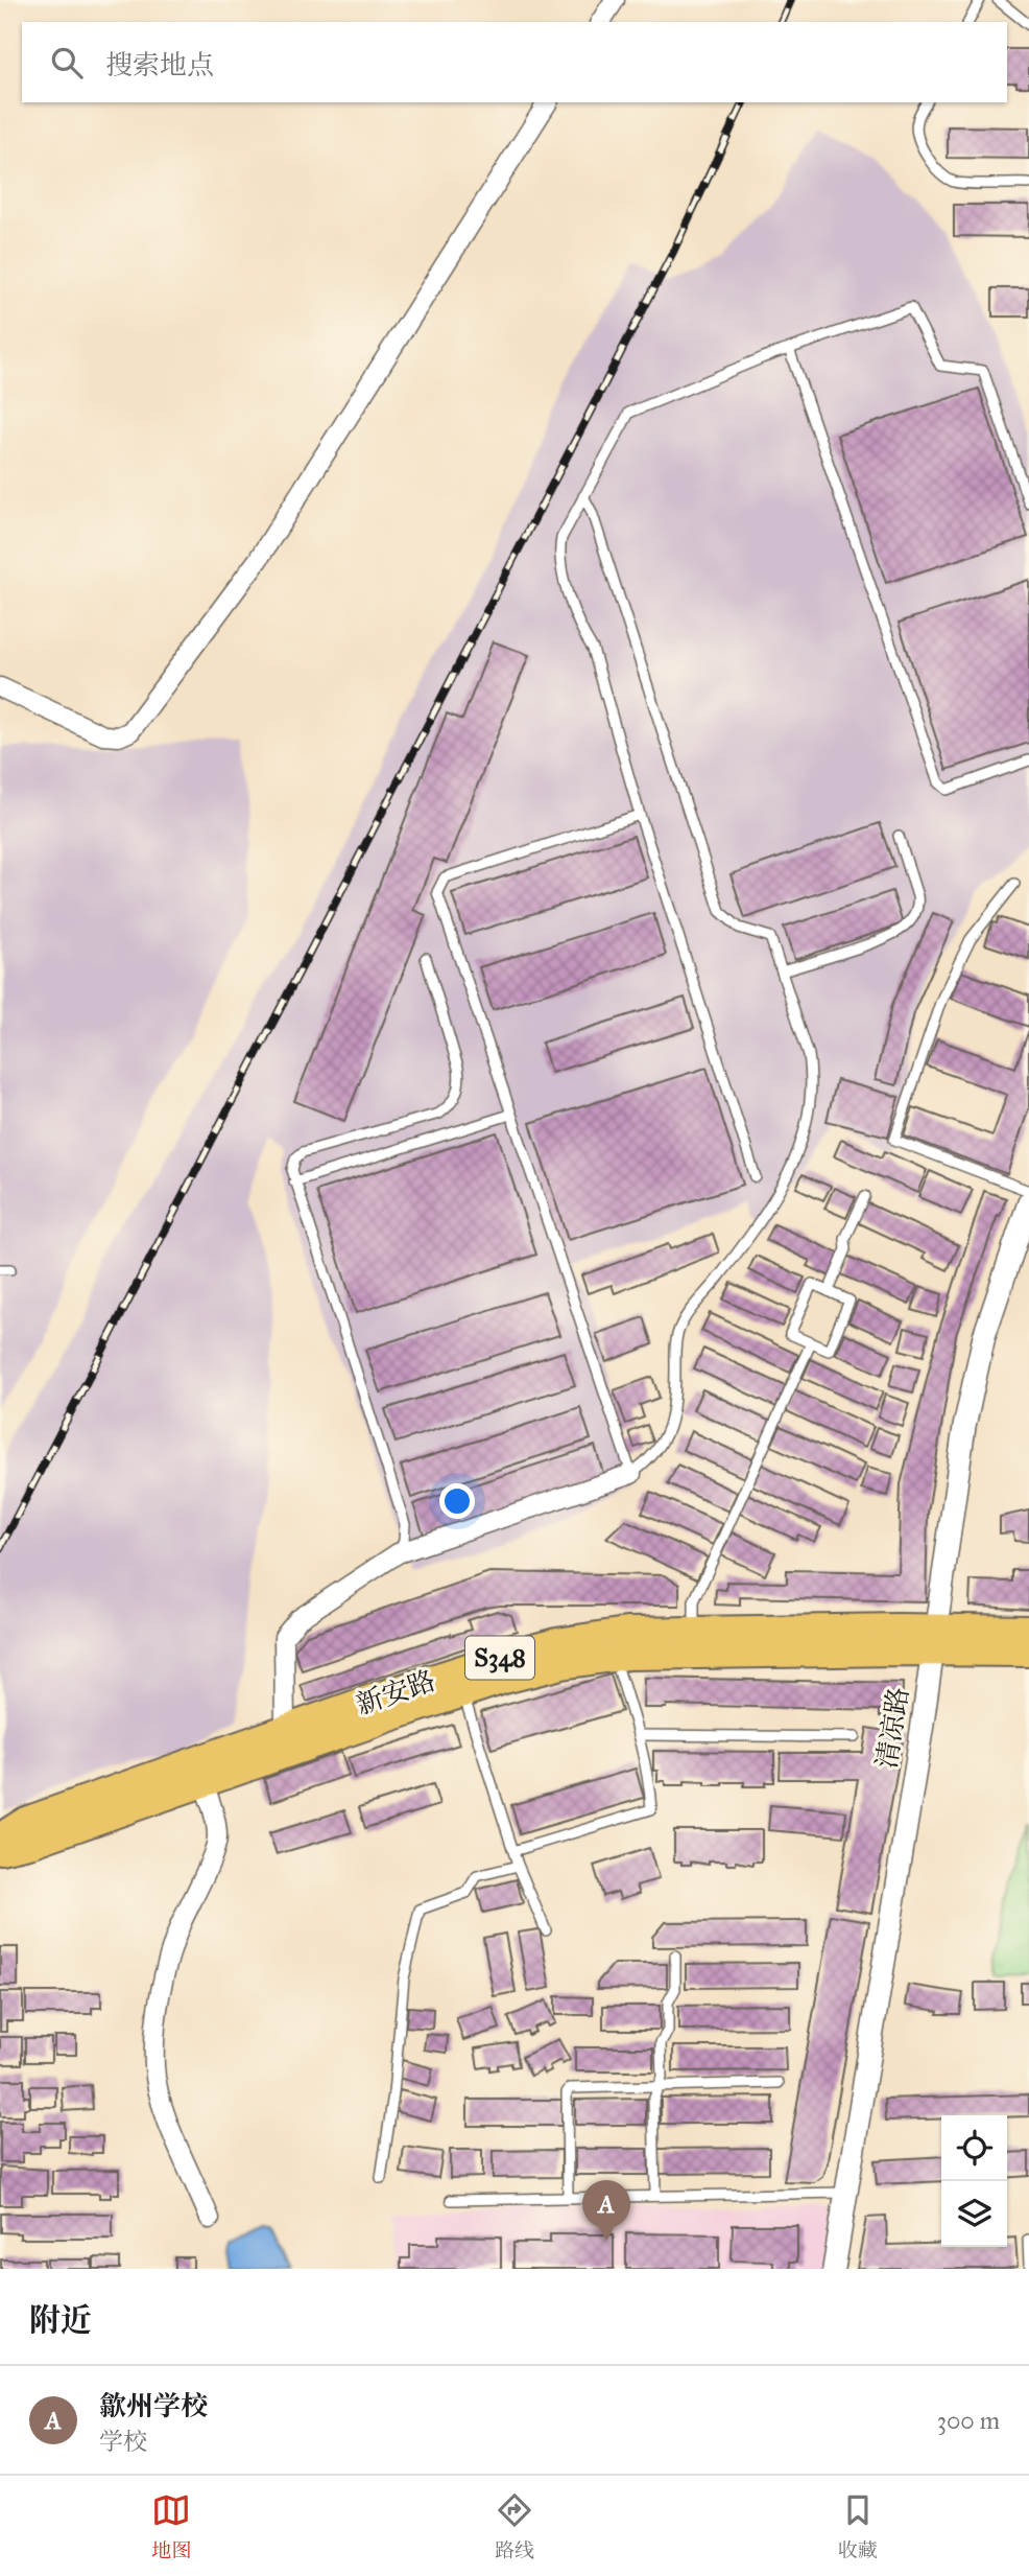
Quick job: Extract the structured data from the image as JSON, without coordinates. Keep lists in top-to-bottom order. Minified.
{"streets":{"main road":["S348","新安路"],"street":["清凉路"]},"crossings":[["新安路","清凉路"]],"page":{"search":"搜索地点","pins":"A","heading":"附近","list":[{"mark":"A","name":"歙州学校","note":"学校","value":"300 m"}],"nav":["地图","路线","收藏"]}}
